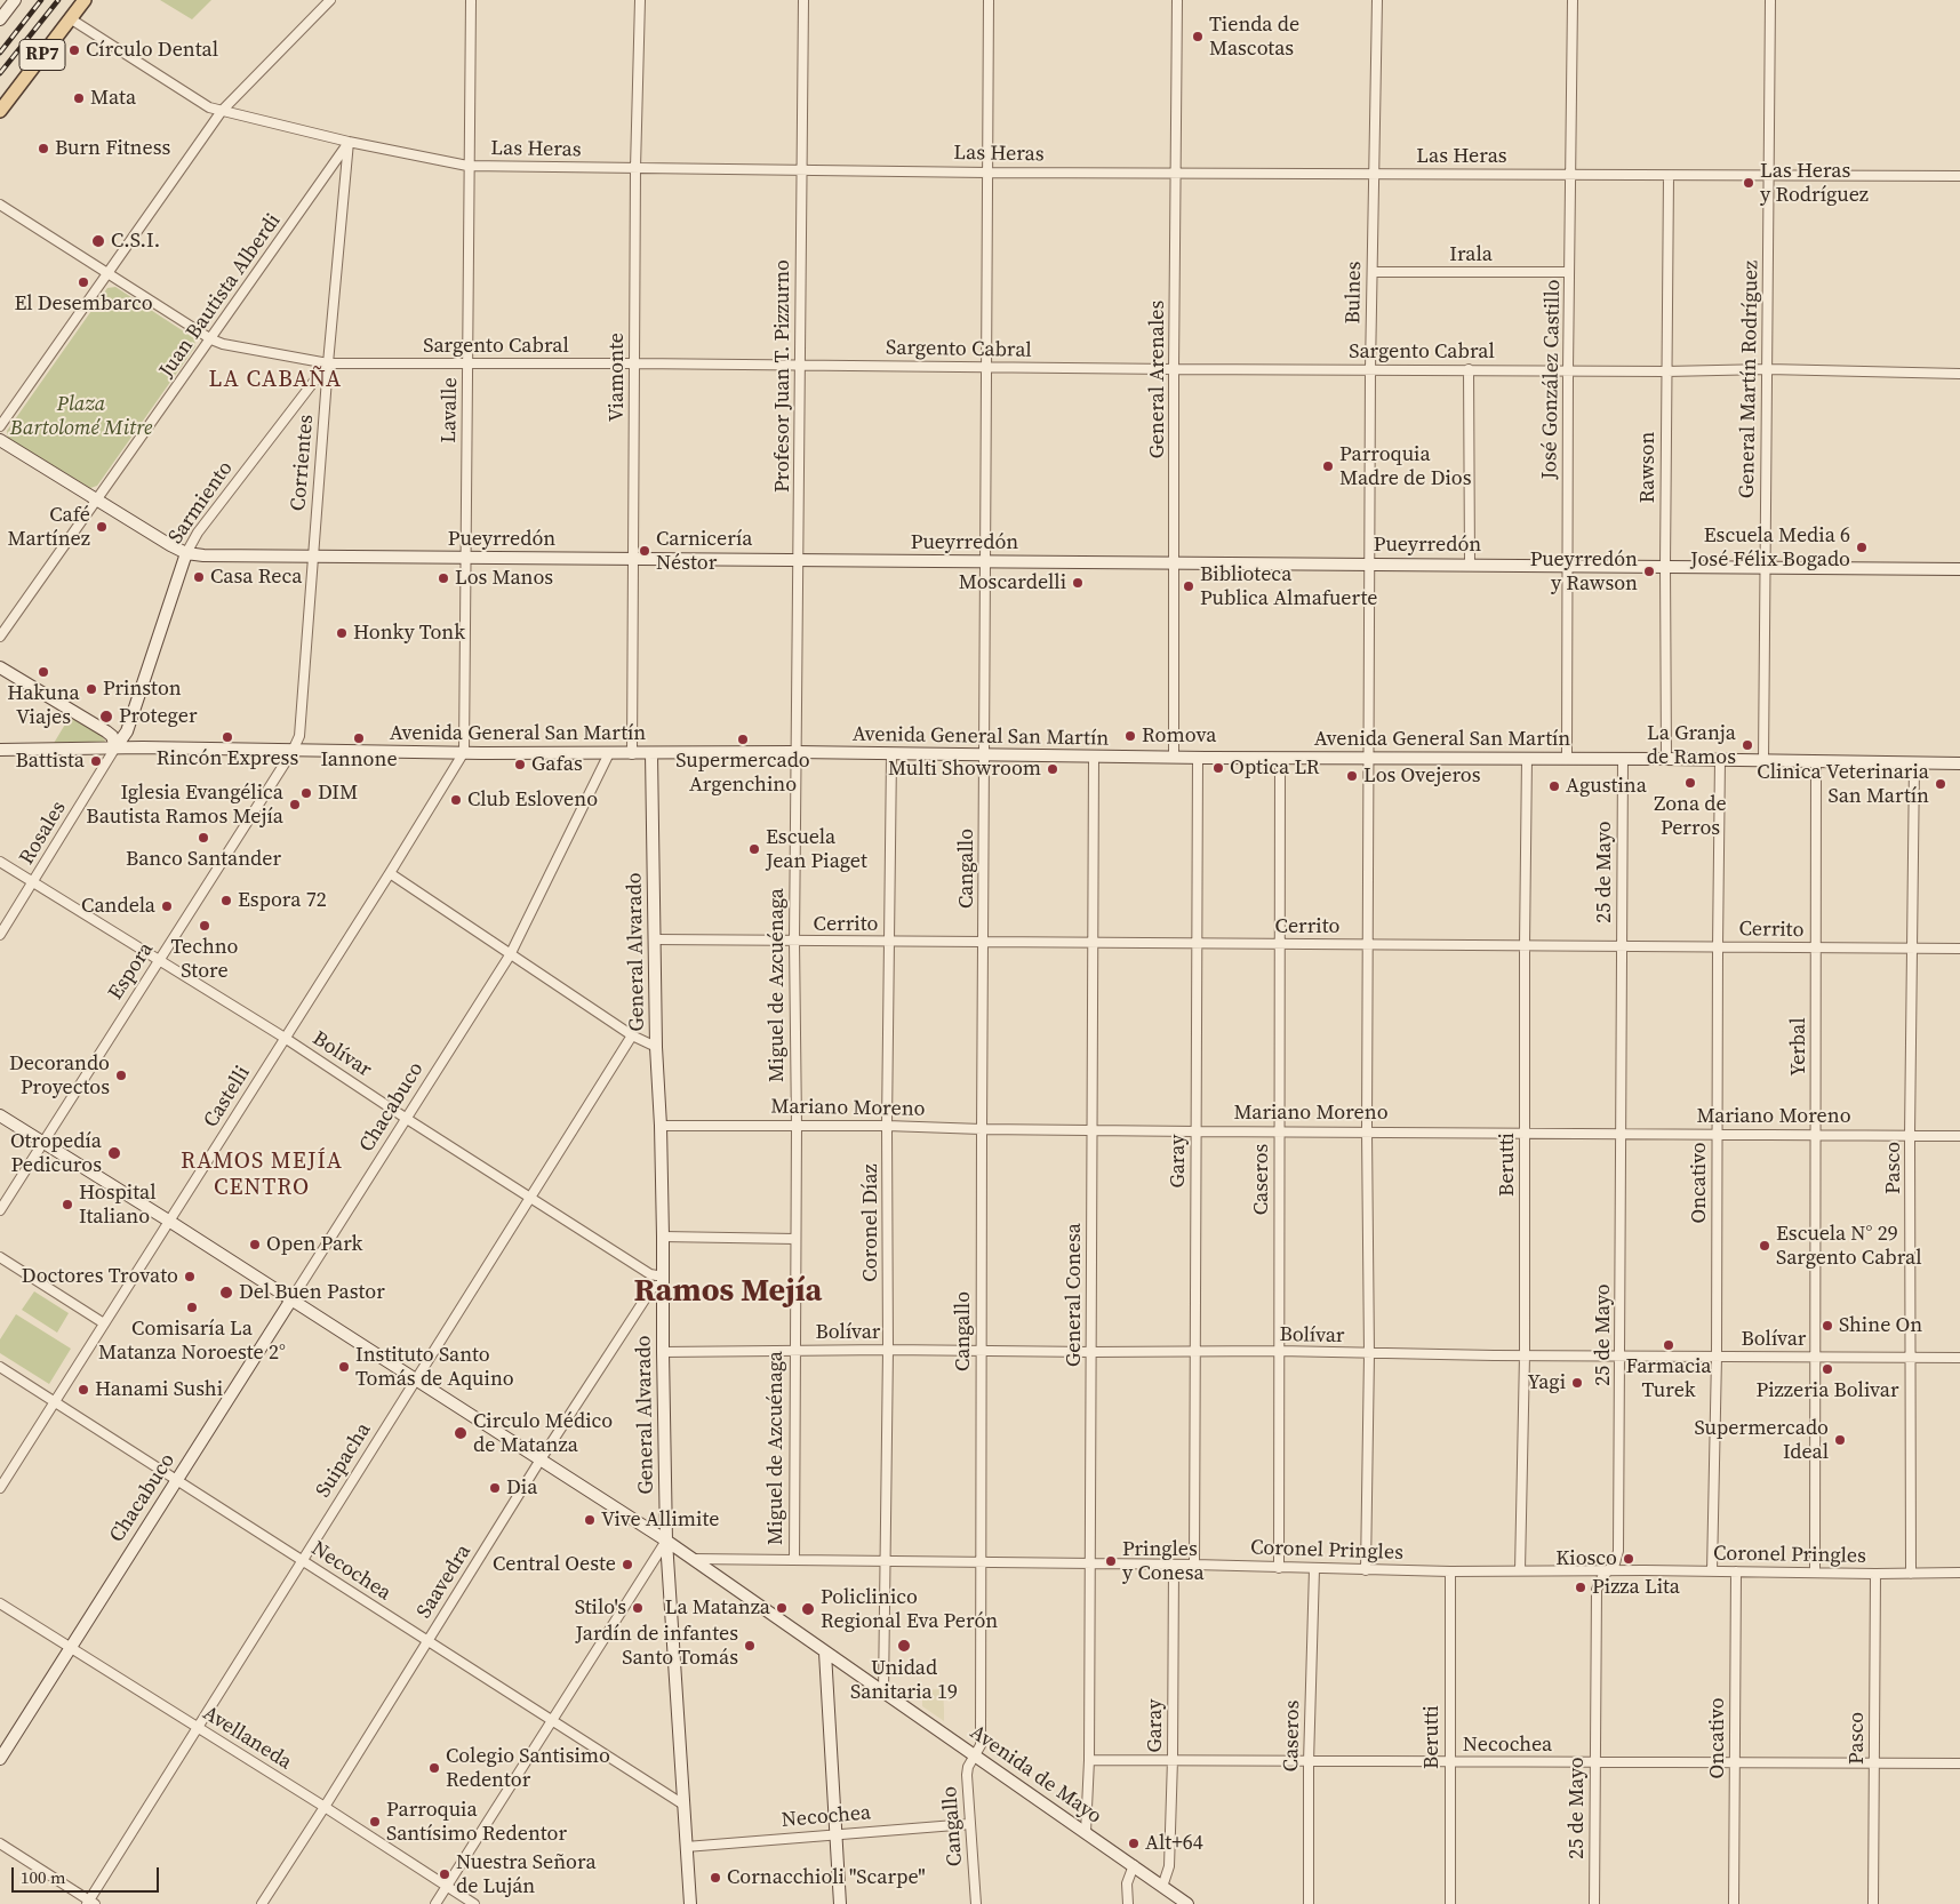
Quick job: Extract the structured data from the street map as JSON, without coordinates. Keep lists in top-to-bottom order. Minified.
{"streets":{"main road":["RP7"],"street":["Las Heras","Irala","Bulnes","Juan Bautista Alberdi","Sargento Cabral","Profesor Juan T. Pizzurno","Viamonte","General Arenales","José González Castillo","General Martín Rodríguez","Lavalle","Corrientes","Rawson","Sarmiento","Pueyrredón","Avenida General San Martín","Rosales","Cangallo","25 de Mayo","Cerrito","General Alvarado","Espora","Miguel de Azcuénaga","Yerbal","Bolívar","Castelli","Chacabuco","Mariano Moreno","Garay","Berutti","Pasco","Caseros","Oncativo","Coronel Díaz","General Conesa","Suipacha","Coronel Pringles","Necochea","Saavedra","Avellaneda","Avenida de Mayo"]},"crossings":[["RP7","Las Heras"],["Las Heras","Bulnes"],["Las Heras","Juan Bautista Alberdi"],["Las Heras","Profesor Juan T. Pizzurno"],["Las Heras","Viamonte"],["Las Heras","General Arenales"],["Las Heras","José González Castillo"],["Las Heras","General Martín Rodríguez"],["Las Heras","Lavalle"],["Las Heras","Corrientes"],["Las Heras","Rawson"],["Las Heras","Cangallo"],["Irala","Bulnes"],["Irala","José González Castillo"],["Bulnes","Sargento Cabral"],["Bulnes","Pueyrredón"],["Bulnes","Avenida General San Martín"],["Bulnes","Cerrito"],["Bulnes","Bolívar"],["Bulnes","Mariano Moreno"],["Bulnes","Coronel Pringles"],["Juan Bautista Alberdi","Sargento Cabral"],["Juan Bautista Alberdi","Corrientes"],["Juan Bautista Alberdi","Pueyrredón"],["Sargento Cabral","Profesor Juan T. Pizzurno"],["Sargento Cabral","Viamonte"],["Sargento Cabral","General Arenales"],["Sargento Cabral","José González Castillo"],["Sargento Cabral","General Martín Rodríguez"],["Sargento Cabral","Lavalle"],["Sargento Cabral","Corrientes"],["Sargento Cabral","Rawson"],["Sargento Cabral","Sarmiento"],["Sargento Cabral","Cangallo"],["Profesor Juan T. Pizzurno","Pueyrredón"],["Profesor Juan T. Pizzurno","Avenida General San Martín"],["Profesor Juan T. Pizzurno","Miguel de Azcuénaga"],["Viamonte","Pueyrredón"],["Viamonte","Avenida General San Martín"],["General Arenales","Pueyrredón"],["General Arenales","Avenida General San Martín"],["José González Castillo","Pueyrredón"],["José González Castillo","Avenida General San Martín"],["General Martín Rodríguez","Pueyrredón"],["General Martín Rodríguez","Avenida General San Martín"],["Lavalle","Pueyrredón"],["Lavalle","Avenida General San Martín"],["Lavalle","Castelli"],["Corrientes","Sarmiento"],["Corrientes","Pueyrredón"],["Corrientes","Avenida General San Martín"],["Corrientes","Espora"],["Rawson","Pueyrredón"],["Rawson","Avenida General San Martín"],["Sarmiento","Pueyrredón"],["Sarmiento","Avenida General San Martín"],["Sarmiento","Rosales"],["Pueyrredón","Cangallo"],["Avenida General San Martín","Rosales"],["Avenida General San Martín","Cangallo"],["Avenida General San Martín","25 de Mayo"],["Avenida General San Martín","General Alvarado"],["Avenida General San Martín","Espora"],["Avenida General San Martín","Miguel de Azcuénaga"],["Avenida General San Martín","Yerbal"],["Avenida General San Martín","Castelli"],["Avenida General San Martín","Chacabuco"],["Avenida General San Martín","Garay"],["Avenida General San Martín","Berutti"],["Avenida General San Martín","Pasco"],["Avenida General San Martín","Caseros"],["Avenida General San Martín","Oncativo"],["Avenida General San Martín","Coronel Díaz"],["Avenida General San Martín","General Conesa"],["Rosales","Bolívar"],["Cangallo","Cerrito"],["Cangallo","Bolívar"],["Cangallo","Mariano Moreno"],["Cangallo","Coronel Pringles"],["Cangallo","Necochea"],["Cangallo","Avenida de Mayo"],["25 de Mayo","Cerrito"],["25 de Mayo","Bolívar"],["25 de Mayo","Mariano Moreno"],["25 de Mayo","Coronel Pringles"],["25 de Mayo","Necochea"],["Cerrito","General Alvarado"],["Cerrito","Miguel de Azcuénaga"],["Cerrito","Yerbal"],["Cerrito","Garay"],["Cerrito","Berutti"],["Cerrito","Pasco"],["Cerrito","Caseros"],["Cerrito","Oncativo"],["Cerrito","Coronel Díaz"],["Cerrito","General Conesa"],["General Alvarado","Bolívar"],["General Alvarado","Mariano Moreno"],["General Alvarado","Necochea"],["General Alvarado","Saavedra"],["General Alvarado","Avenida de Mayo"],["Espora","Bolívar"],["Espora","Avenida de Mayo"],["Miguel de Azcuénaga","Bolívar"],["Miguel de Azcuénaga","Mariano Moreno"],["Miguel de Azcuénaga","Coronel Pringles"],["Yerbal","Bolívar"],["Yerbal","Mariano Moreno"],["Yerbal","Coronel Pringles"],["Bolívar","Castelli"],["Bolívar","Chacabuco"],["Bolívar","Garay"],["Bolívar","Berutti"],["Bolívar","Pasco"],["Bolívar","Caseros"],["Bolívar","Oncativo"],["Bolívar","Coronel Díaz"],["Bolívar","General Conesa"],["Bolívar","Suipacha"],["Bolívar","Saavedra"],["Castelli","Necochea"],["Castelli","Avenida de Mayo"],["Chacabuco","Necochea"],["Chacabuco","Avellaneda"],["Chacabuco","Avenida de Mayo"],["Mariano Moreno","Garay"],["Mariano Moreno","Berutti"],["Mariano Moreno","Pasco"],["Mariano Moreno","Caseros"],["Mariano Moreno","Oncativo"],["Mariano Moreno","Coronel Díaz"],["Mariano Moreno","General Conesa"],["Garay","Coronel Pringles"],["Garay","Necochea"],["Garay","Avenida de Mayo"],["Berutti","Coronel Pringles"],["Berutti","Necochea"],["Pasco","Coronel Pringles"],["Pasco","Necochea"],["Caseros","Coronel Pringles"],["Caseros","Necochea"],["Oncativo","Coronel Pringles"],["Oncativo","Necochea"],["Coronel Díaz","Coronel Pringles"],["Coronel Díaz","Avenida de Mayo"],["General Conesa","Coronel Pringles"],["General Conesa","Necochea"],["General Conesa","Avenida de Mayo"],["Suipacha","Necochea"],["Suipacha","Avellaneda"],["Suipacha","Avenida de Mayo"],["Coronel Pringles","Avenida de Mayo"],["Necochea","Saavedra"],["Saavedra","Avellaneda"],["Saavedra","Avenida de Mayo"]],"districts":["LA CABAÑA","RAMOS MEJÍA CENTRO","Ramos Mejía"],"parks":["Plaza Bartolomé Mitre"],"places":["Tienda de Mascotas","Círculo Dental","Mata","Burn Fitness","Las Heras y Rodríguez","C.S.I.","El Desembarco","Parroquia Madre de Dios","Café Martínez","Escuela Media 6 José Félix Bogado","Carnicería Néstor","Pueyrredón y Rawson","Casa Reca","Los Manos","Moscardelli","Biblioteca Publica Almafuerte","Honky Tonk","Hakuna Viajes","Prinston","Proteger","Romova","Rincón Express","Iannone","Supermercado Argenchino","La Granja de Ramos","Battista","Gafas","Optica LR","Multi Showroom","Los Ovejeros","Zona de Perros","Clinica Veterinaria San Martín","Agustina","DIM","Club Esloveno","Iglesia Evangélica Bautista Ramos Mejía","Banco Santander","Escuela Jean Piaget","Espora 72","Candela","Techno Store","Decorando Proyectos","Otropedía Pedicuros","Hospital Italiano","Open Park","Escuela N° 29 Sargento Cabral","Doctores Trovato","Del Buen Pastor","Comisaría La Matanza Noroeste 2°","Shine On","Farmacia Turek","Instituto Santo Tomás de Aquino","Pizzeria Bolivar","Yagi","Hanami Sushi","Circulo Médico de Matanza","Supermercado Ideal","Dia","Vive Allimite","Kiosco","Pringles y Conesa","Central Oeste","Pizza Lita","Stilo's","La Matanza","Policlinico Regional Eva Perón","Jardín de infantes Santo Tomás","Unidad Sanitaria 19","Colegio Santisimo Redentor","Parroquia Santísimo Redentor","Alt+64","Nuestra Señora de Luján","Cornacchioli \"Scarpe\""],"scale_bar":"100 m"}
